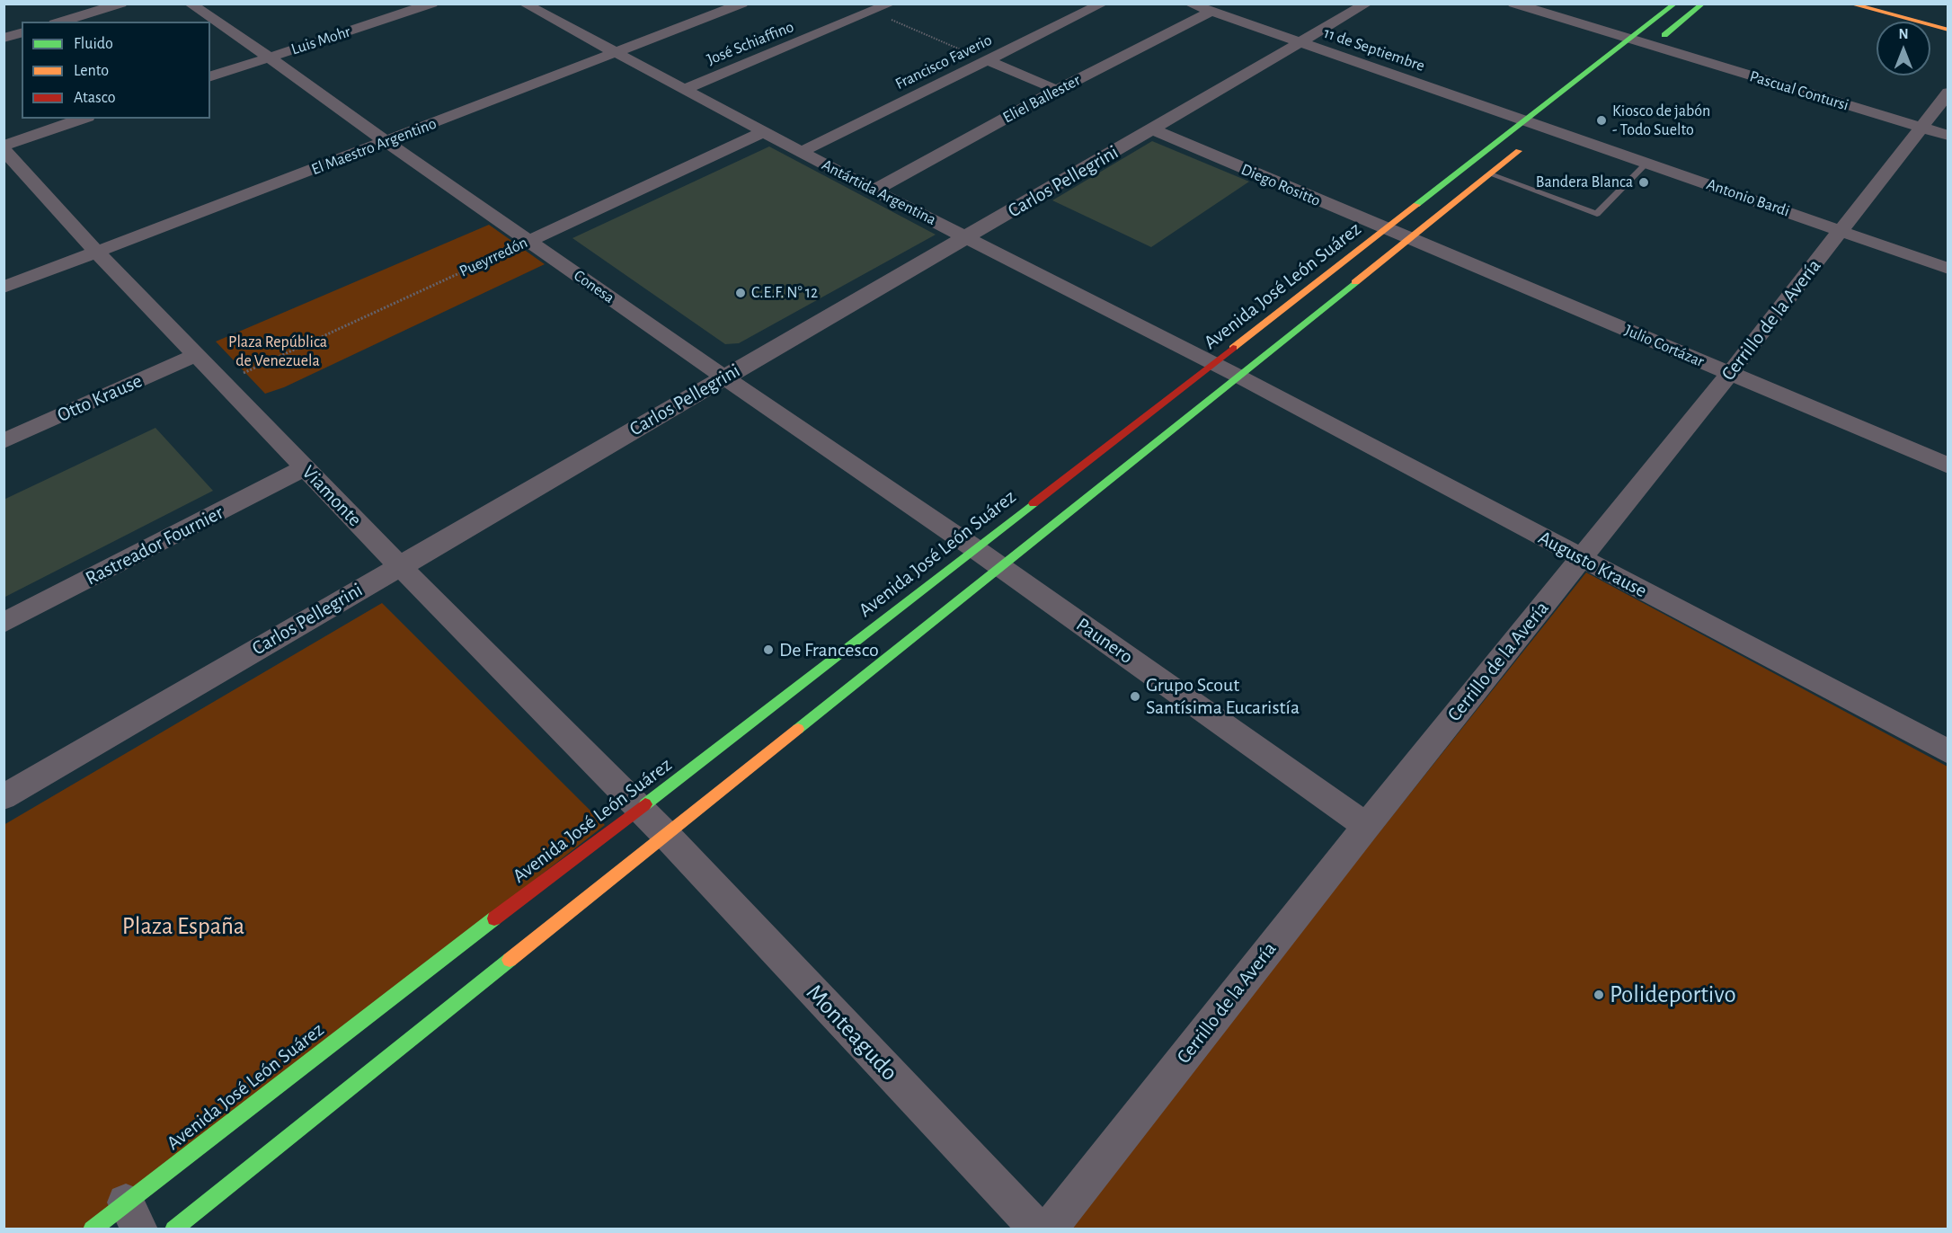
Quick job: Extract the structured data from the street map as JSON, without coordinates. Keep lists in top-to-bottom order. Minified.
{"streets":{"main road":["Avenida José León Suárez"],"street":["Luis Mohr","José Schiaffino","11 de Septiembre","Francisco Faverio","Pascual Contursi","Eliel Ballester","El Maestro Argentino","Carlos Pellegrini","Diego Rositto","Antártida Argentina","Antonio Bardi","Pueyrredón","Conesa","Cerrillo de la Avería","Julio Cortázar","Otto Krause","Viamonte","Rastreador Fournier","Augusto Krause","Paunero","Monteagudo"]},"crossings":[["Luis Mohr","Conesa"],["José Schiaffino","Antártida Argentina"],["11 de Septiembre","Eliel Ballester"],["11 de Septiembre","Carlos Pellegrini"],["11 de Septiembre","Antonio Bardi"],["11 de Septiembre","Avenida José León Suárez"],["Francisco Faverio","Antártida Argentina"],["Pascual Contursi","Avenida José León Suárez"],["Pascual Contursi","Cerrillo de la Avería"],["Eliel Ballester","Antártida Argentina"],["El Maestro Argentino","Antártida Argentina"],["El Maestro Argentino","Conesa"],["El Maestro Argentino","Viamonte"],["Carlos Pellegrini","Diego Rositto"],["Carlos Pellegrini","Antártida Argentina"],["Carlos Pellegrini","Conesa"],["Carlos Pellegrini","Viamonte"],["Diego Rositto","Avenida José León Suárez"],["Diego Rositto","Julio Cortázar"],["Antártida Argentina","Pueyrredón"],["Antártida Argentina","Avenida José León Suárez"],["Antártida Argentina","Augusto Krause"],["Antonio Bardi","Cerrillo de la Avería"],["Pueyrredón","Conesa"],["Pueyrredón","Viamonte"],["Avenida José León Suárez","Conesa"],["Avenida José León Suárez","Viamonte"],["Conesa","Paunero"],["Cerrillo de la Avería","Julio Cortázar"],["Cerrillo de la Avería","Augusto Krause"],["Cerrillo de la Avería","Paunero"],["Otto Krause","Viamonte"],["Viamonte","Rastreador Fournier"],["Viamonte","Monteagudo"]],"parks":["Plaza República de Venezuela","Plaza España"],"places":["Kiosco de jabón - Todo Suelto","Bandera Blanca","C.E.F. N° 12","De Francesco","Grupo Scout Santísima Eucaristía","Polideportivo"],"legend":["Fluido","Lento","Atasco"],"north":"top"}
